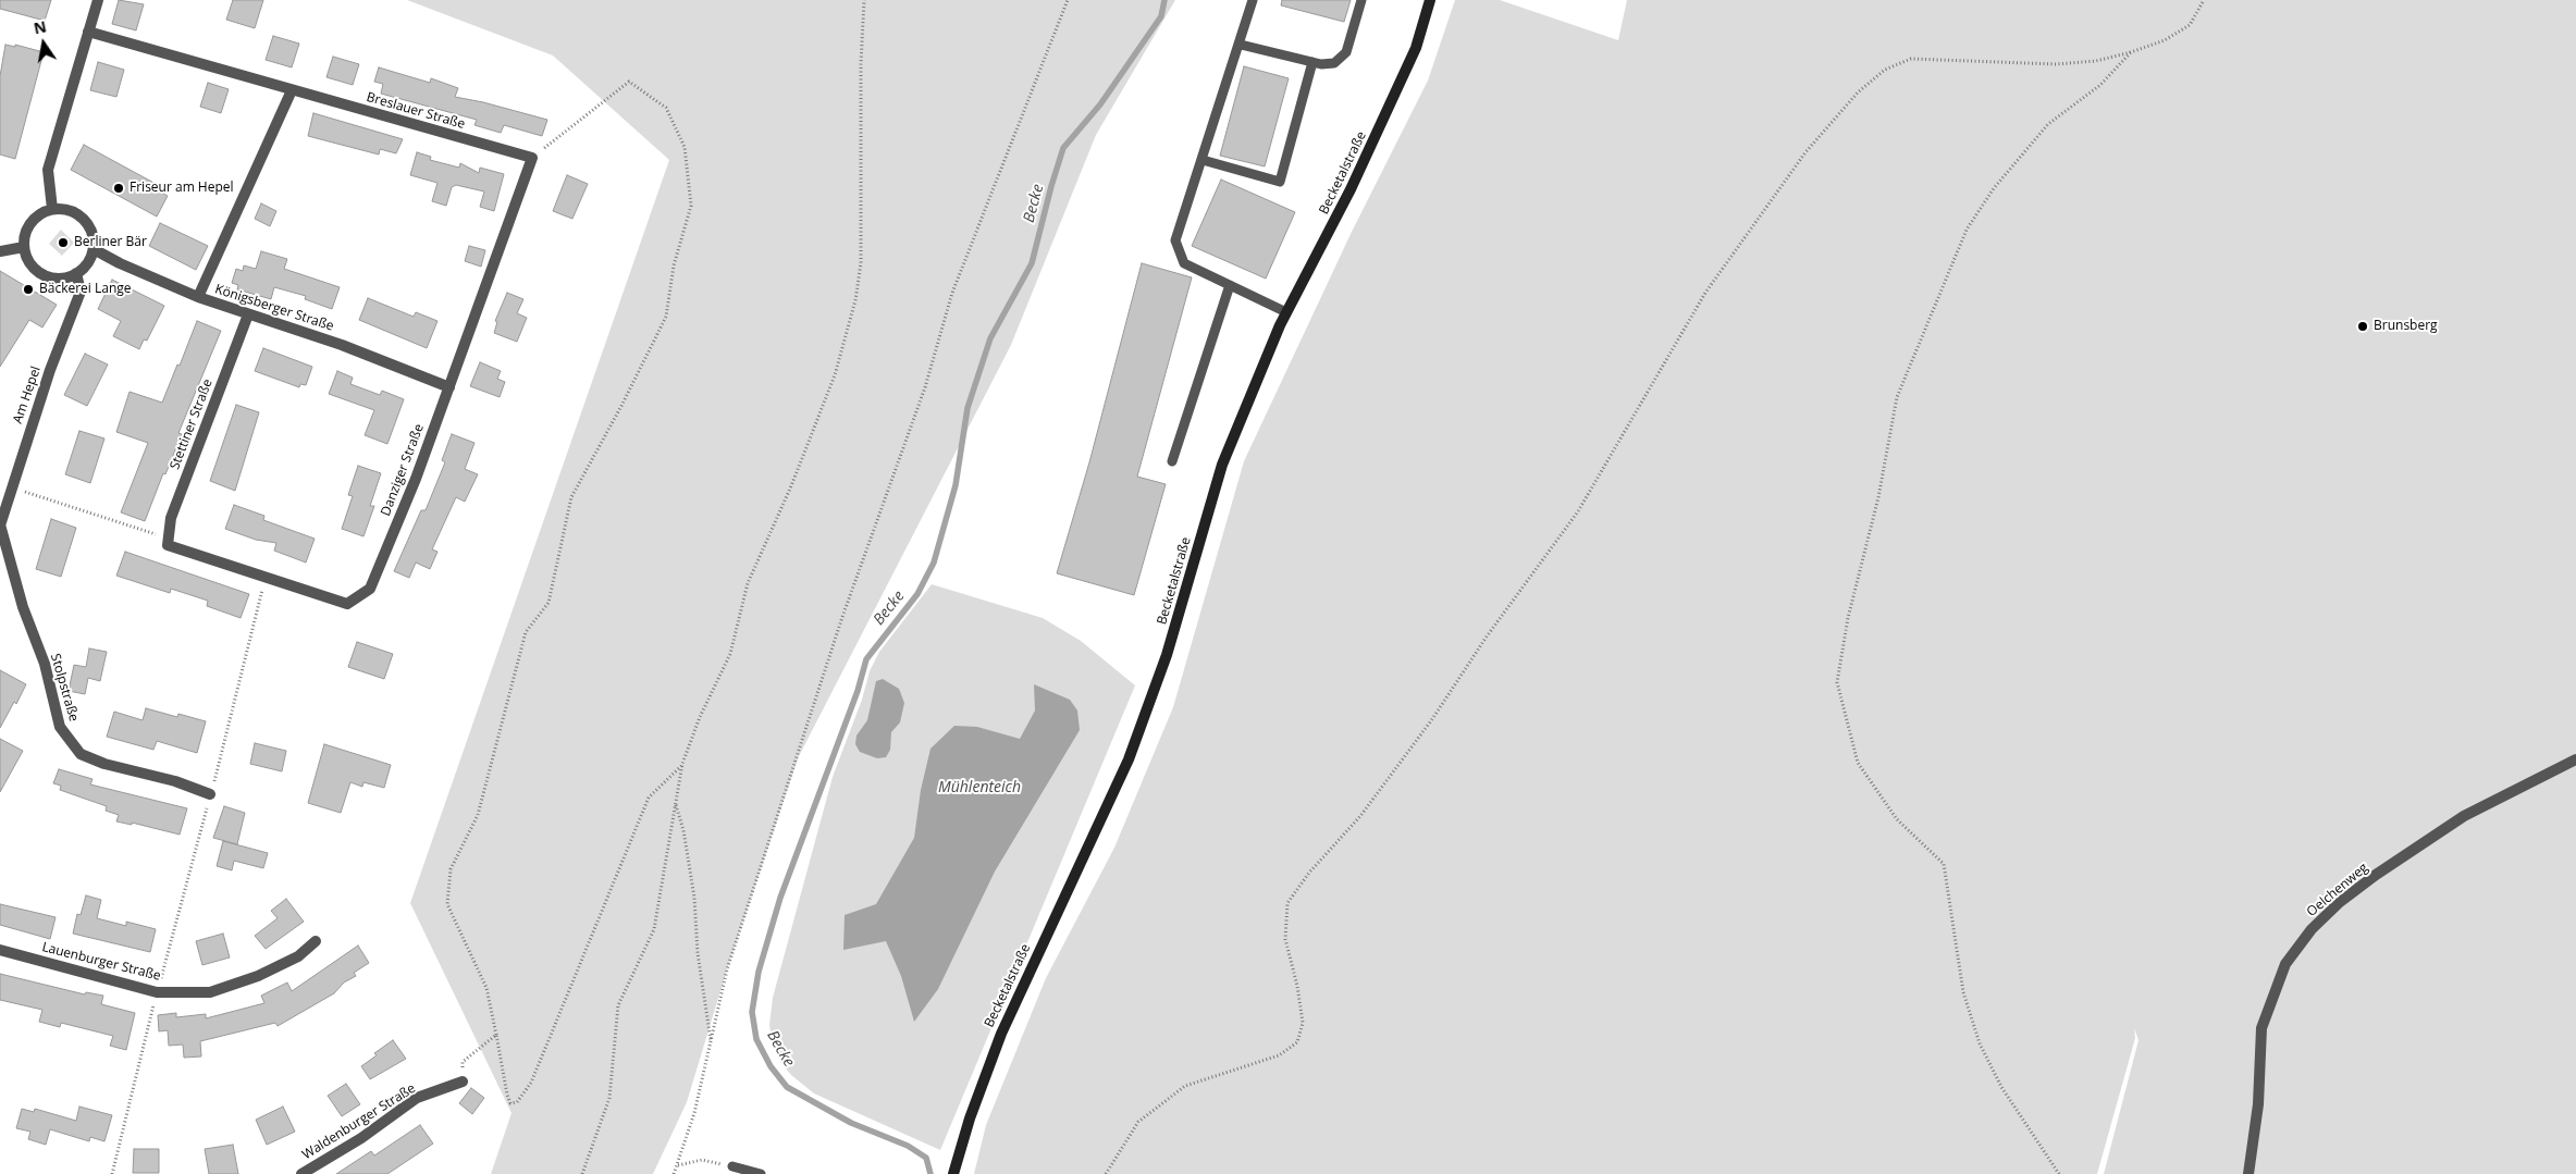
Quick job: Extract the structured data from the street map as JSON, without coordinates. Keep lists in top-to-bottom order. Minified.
{"streets":{"main road":["Becketalstraße"],"street":["Breslauer Straße","Königsberger Straße","Am Hepel","Stettiner Straße","Danziger Straße","Stolpstraße","Oelchenweg","Lauenburger Straße","Waldenburger Straße"]},"crossings":[["Breslauer Straße","Danziger Straße"],["Königsberger Straße","Am Hepel"],["Königsberger Straße","Stettiner Straße"],["Königsberger Straße","Danziger Straße"],["Am Hepel","Stolpstraße"],["Stettiner Straße","Danziger Straße"]],"water":["Becke","Mühlenteich"],"places":["Friseur am Hepel","Berliner Bär","Bäckerei Lange","Brunsberg"],"north":"top"}
